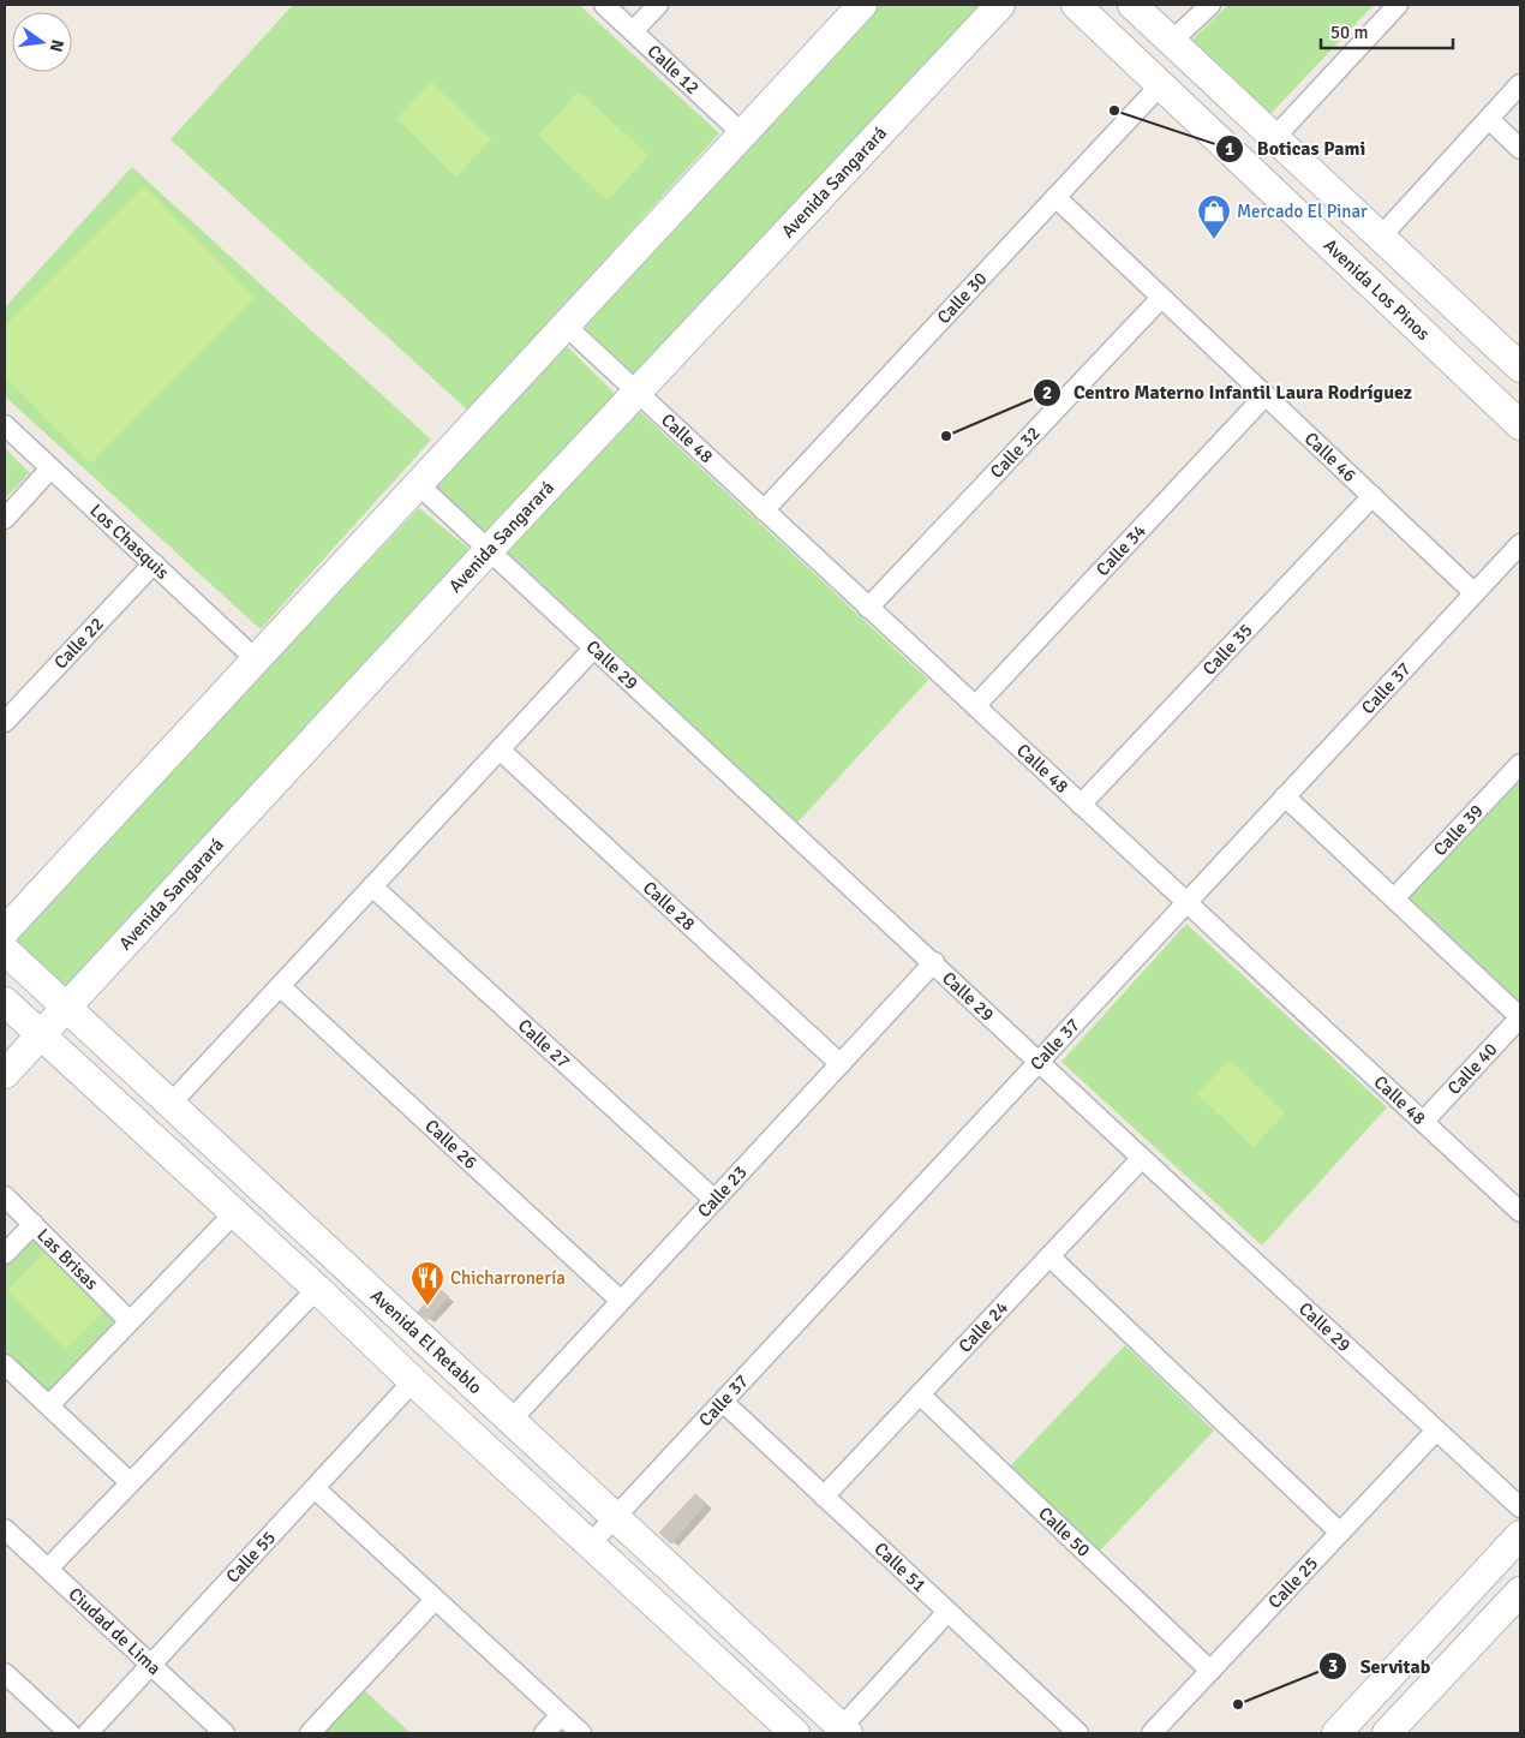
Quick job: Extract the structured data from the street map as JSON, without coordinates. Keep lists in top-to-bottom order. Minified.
{"streets":{"street":["Calle 12","Avenida Sangarará","Avenida Los Pinos","Calle 30","Calle 48","Calle 32","Calle 46","Los Chasquis","Calle 34","Calle 22","Calle 35","Calle 29","Calle 37","Calle 39","Calle 28","Calle 27","Calle 40","Calle 26","Calle 23","Las Brisas","Calle 24","Avenida El Retablo","Calle 50","Calle 55","Calle 51","Calle 25","Ciudad de Lima"]},"crossings":[["Avenida Sangarará","Calle 48"],["Avenida Sangarará","Calle 29"],["Avenida Sangarará","Avenida El Retablo"],["Avenida Los Pinos","Calle 30"],["Calle 30","Calle 48"],["Calle 30","Calle 46"],["Calle 48","Calle 32"],["Calle 48","Calle 34"],["Calle 48","Calle 35"],["Calle 48","Calle 37"],["Calle 48","Calle 40"],["Calle 32","Calle 46"],["Calle 46","Calle 34"],["Calle 46","Calle 35"],["Calle 46","Calle 37"],["Los Chasquis","Calle 22"],["Calle 29","Calle 37"],["Calle 29","Calle 23"],["Calle 29","Calle 24"],["Calle 29","Calle 25"],["Calle 37","Avenida El Retablo"],["Calle 37","Calle 51"],["Calle 28","Calle 23"],["Calle 27","Calle 23"],["Calle 26","Calle 23"],["Calle 23","Avenida El Retablo"],["Calle 24","Calle 50"],["Calle 24","Calle 51"],["Avenida El Retablo","Calle 55"],["Calle 50","Calle 25"],["Calle 55","Ciudad de Lima"]],"places":{"other":["Boticas Pami","Centro Materno Infantil Laura Rodríguez","Servitab"],"shop":["Mercado El Pinar"],"restaurant":["Chicharronería"]},"scale_bar":"50 m","north":"right"}
